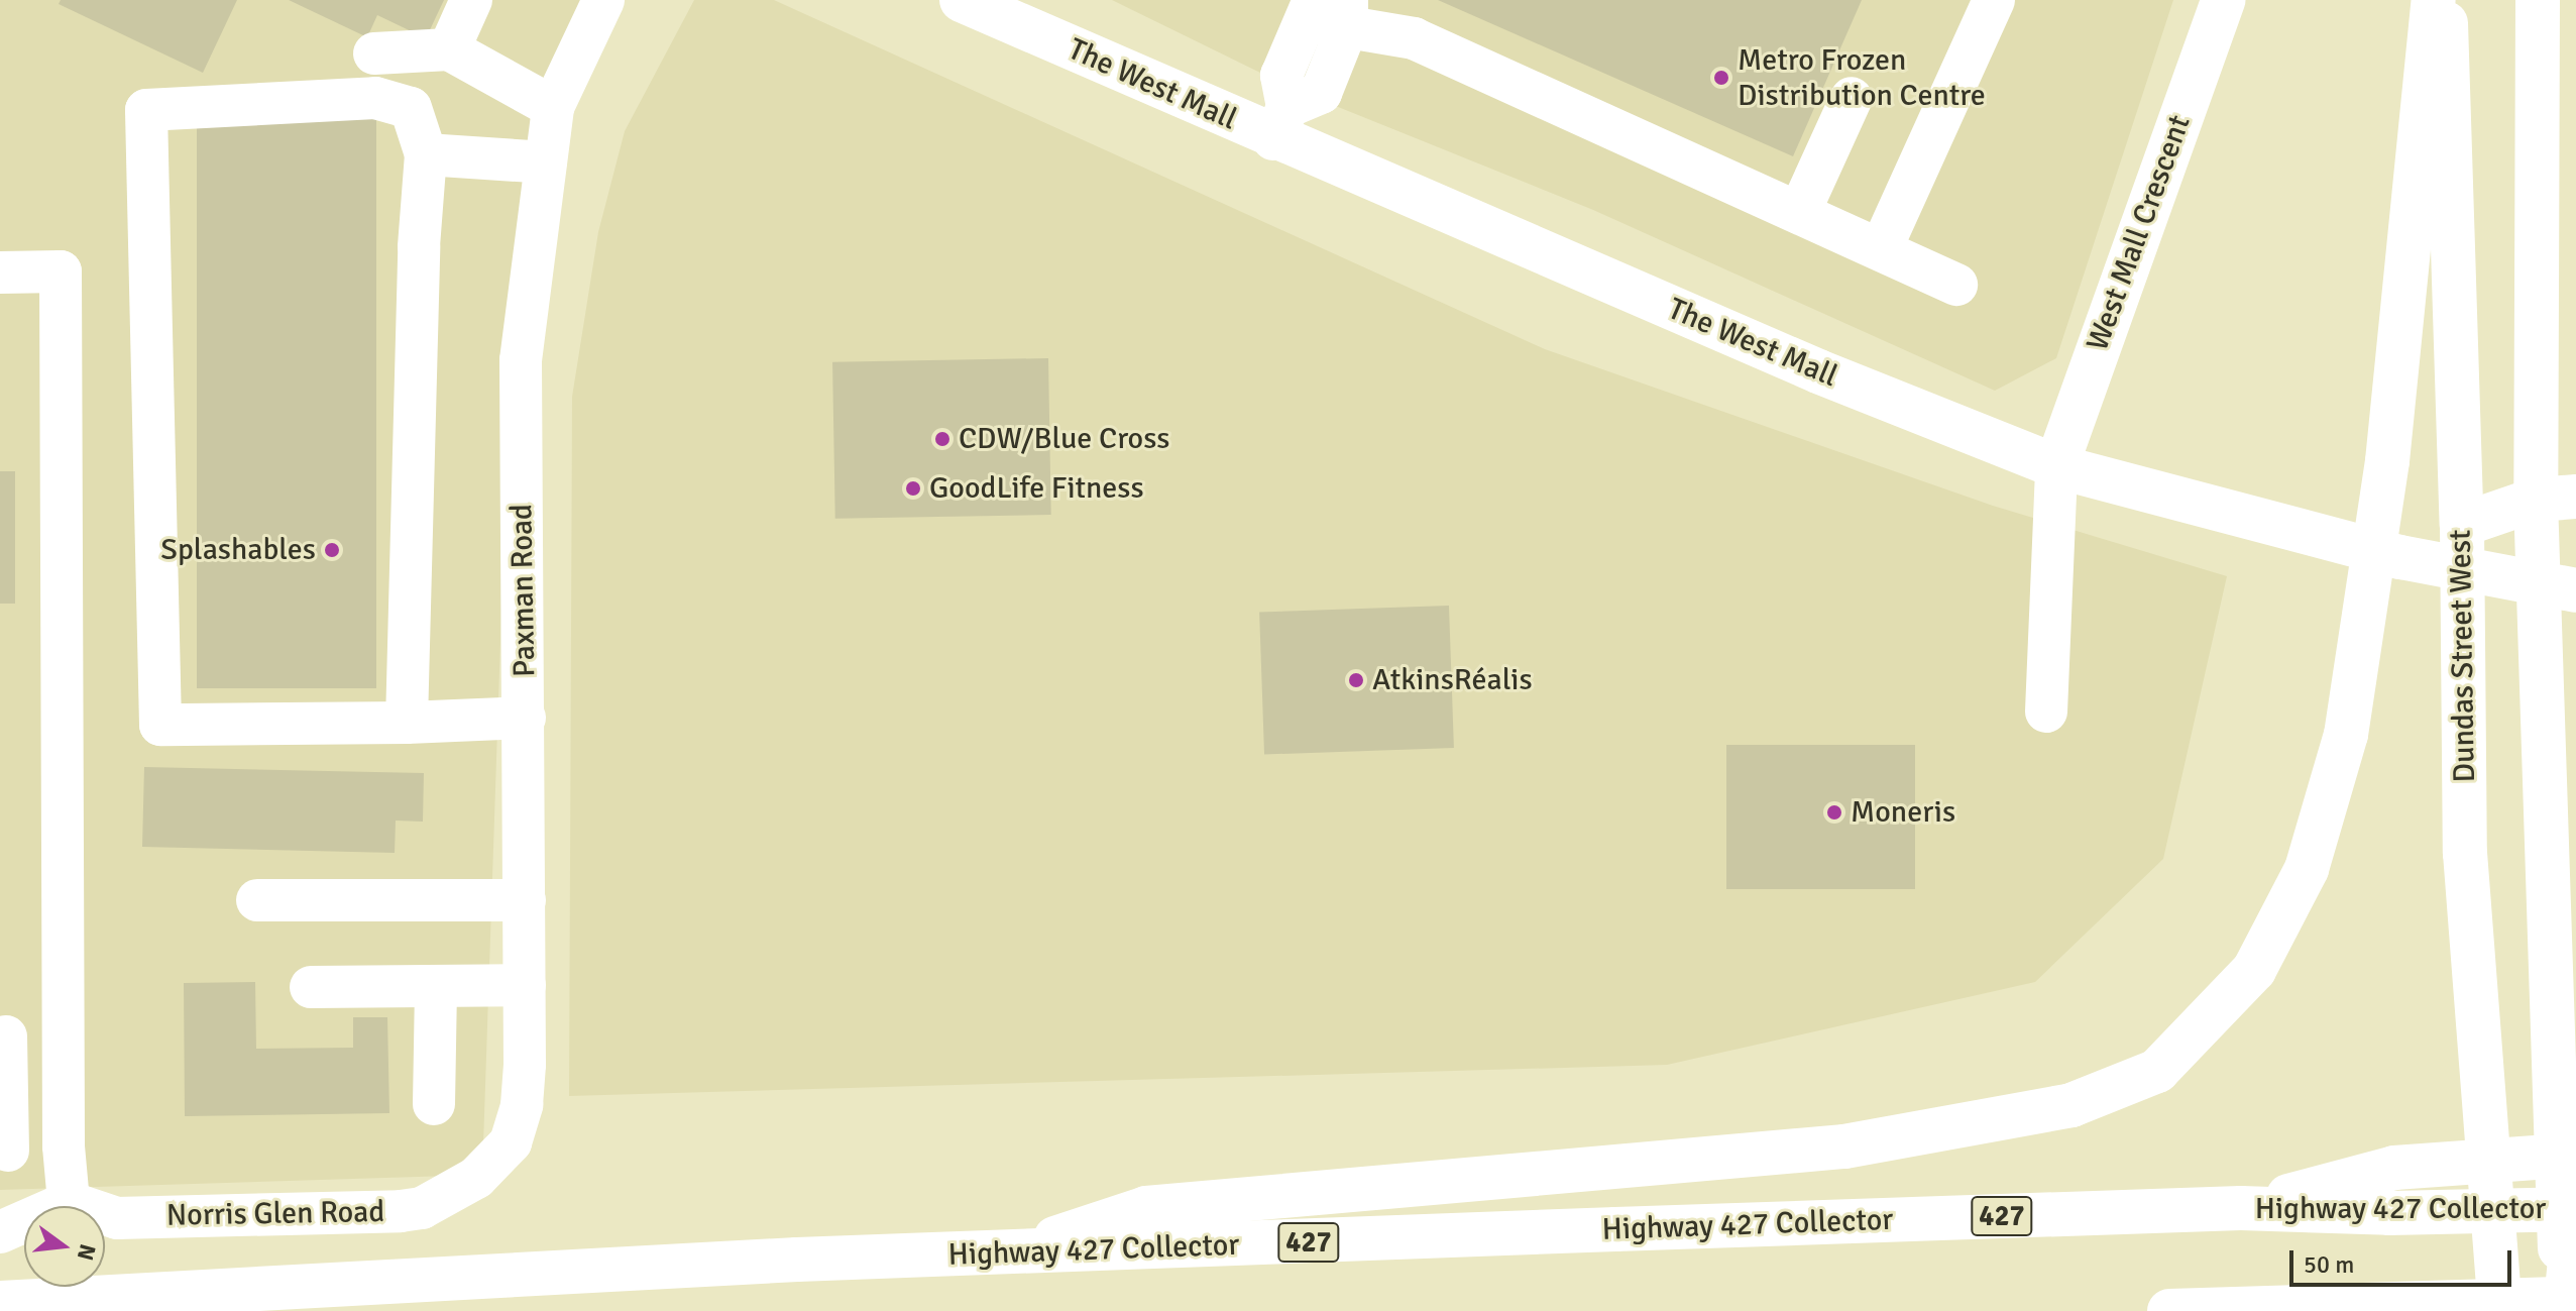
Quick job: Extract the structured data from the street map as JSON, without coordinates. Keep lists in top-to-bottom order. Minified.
{"streets":{"main road":["The West Mall","West Mall Crescent","Dundas Street West","Highway 427 Collector","427"],"street":["Paxman Road","Norris Glen Road"]},"crossings":[["The West Mall","West Mall Crescent"],["Paxman Road","Norris Glen Road"]],"places":["Metro Frozen Distribution Centre","CDW/Blue Cross","GoodLife Fitness","Splashables","AtkinsRéalis","Moneris"],"scale_bar":"50 m","north":"right"}
